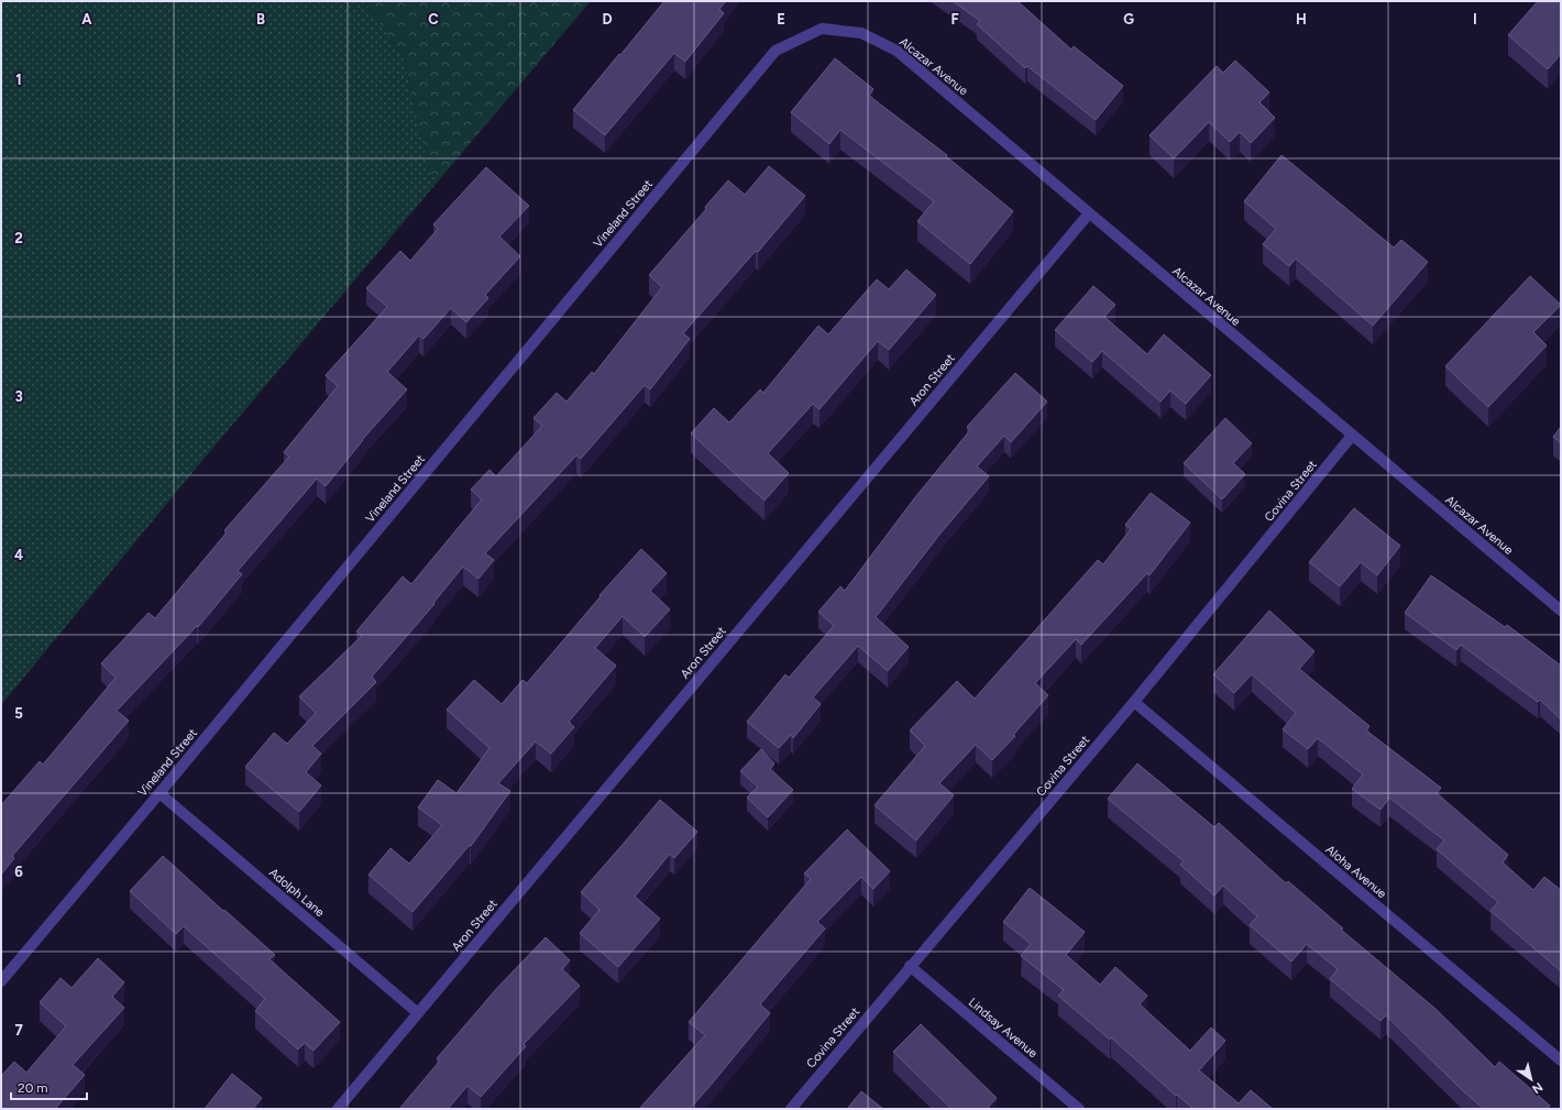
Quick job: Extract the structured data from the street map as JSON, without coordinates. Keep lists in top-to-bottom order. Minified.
{"streets":{"street":["Alcazar Avenue","Vineland Street","Aron Street","Covina Street","Aloha Avenue","Adolph Lane","Lindsay Avenue"]},"crossings":[["Alcazar Avenue","Vineland Street"],["Alcazar Avenue","Aron Street"],["Alcazar Avenue","Covina Street"],["Vineland Street","Adolph Lane"],["Aron Street","Adolph Lane"],["Covina Street","Aloha Avenue"],["Covina Street","Lindsay Avenue"]],"scale_bar":"20 m","north":"bottom right","grid":{"columns":["A","B","C","D","E","F","G","H","I"],"rows":["1","2","3","4","5","6","7"]}}
